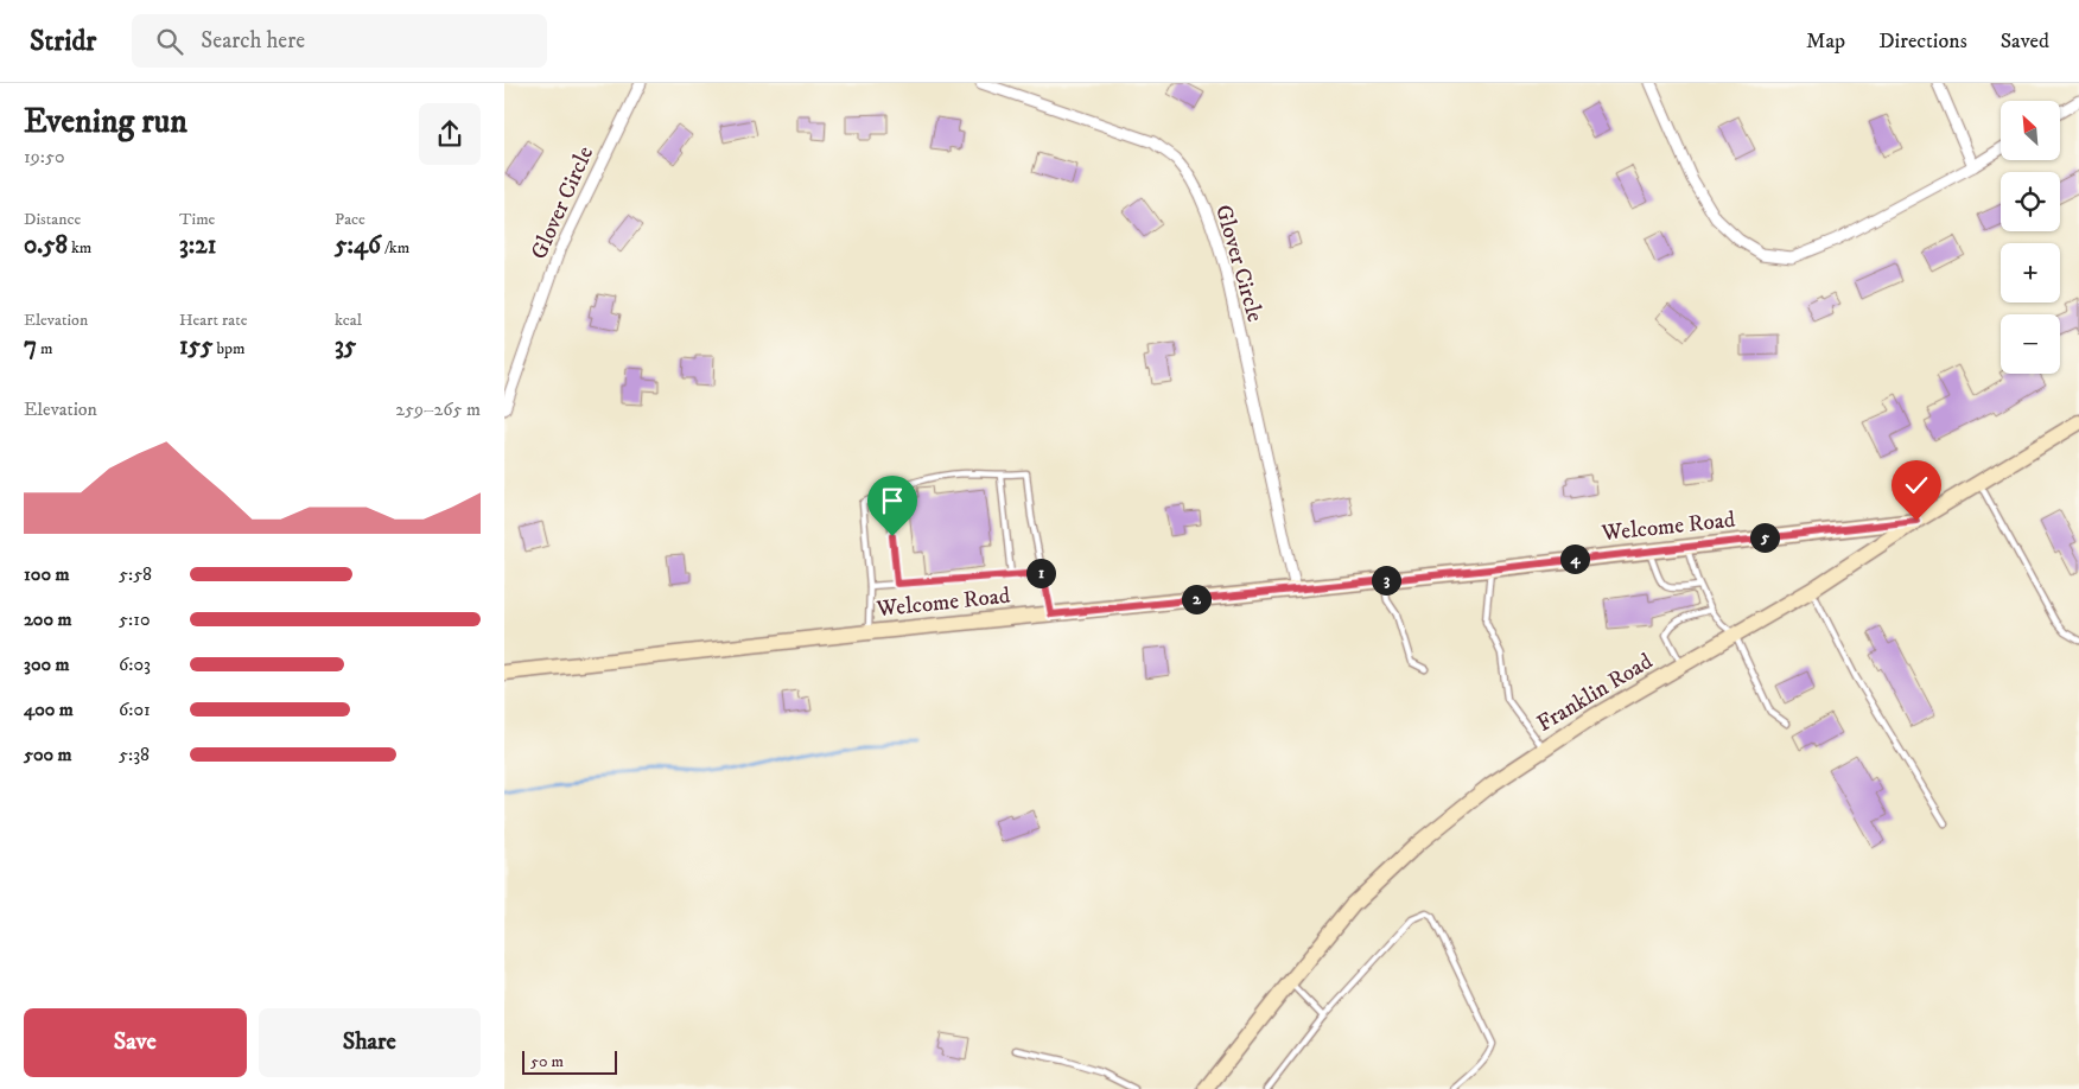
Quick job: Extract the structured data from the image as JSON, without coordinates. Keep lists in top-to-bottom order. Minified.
{"streets":{"street":["Glover Circle","Welcome Road","Franklin Road"]},"crossings":[["Glover Circle","Welcome Road"],["Welcome Road","Franklin Road"]],"scale_bar":"50 m","north":"top left","page":{"header":"Stridr","search":"Search here","nav":["Map","Directions","Saved"],"heading":["Evening run","19:50"],"map_buttons":["+","−"],"stats":[["Distance","0.58 km"],["Time","3:21"],["Pace","5:46 /km"],["Elevation","7 m"],["Heart rate","155 bpm"],["kcal","35"]],"chart":["Elevation","259–265 m"],"pins":["5","4","1","3","2"],"list":[{"name":"100 m","note":"5:58"},{"name":"200 m","note":"5:10"},{"name":"300 m","note":"6:03"},{"name":"400 m","note":"6:01"},{"name":"500 m","note":"5:38"}],"buttons":["Save","Share"],"scale":"50 m"}}
